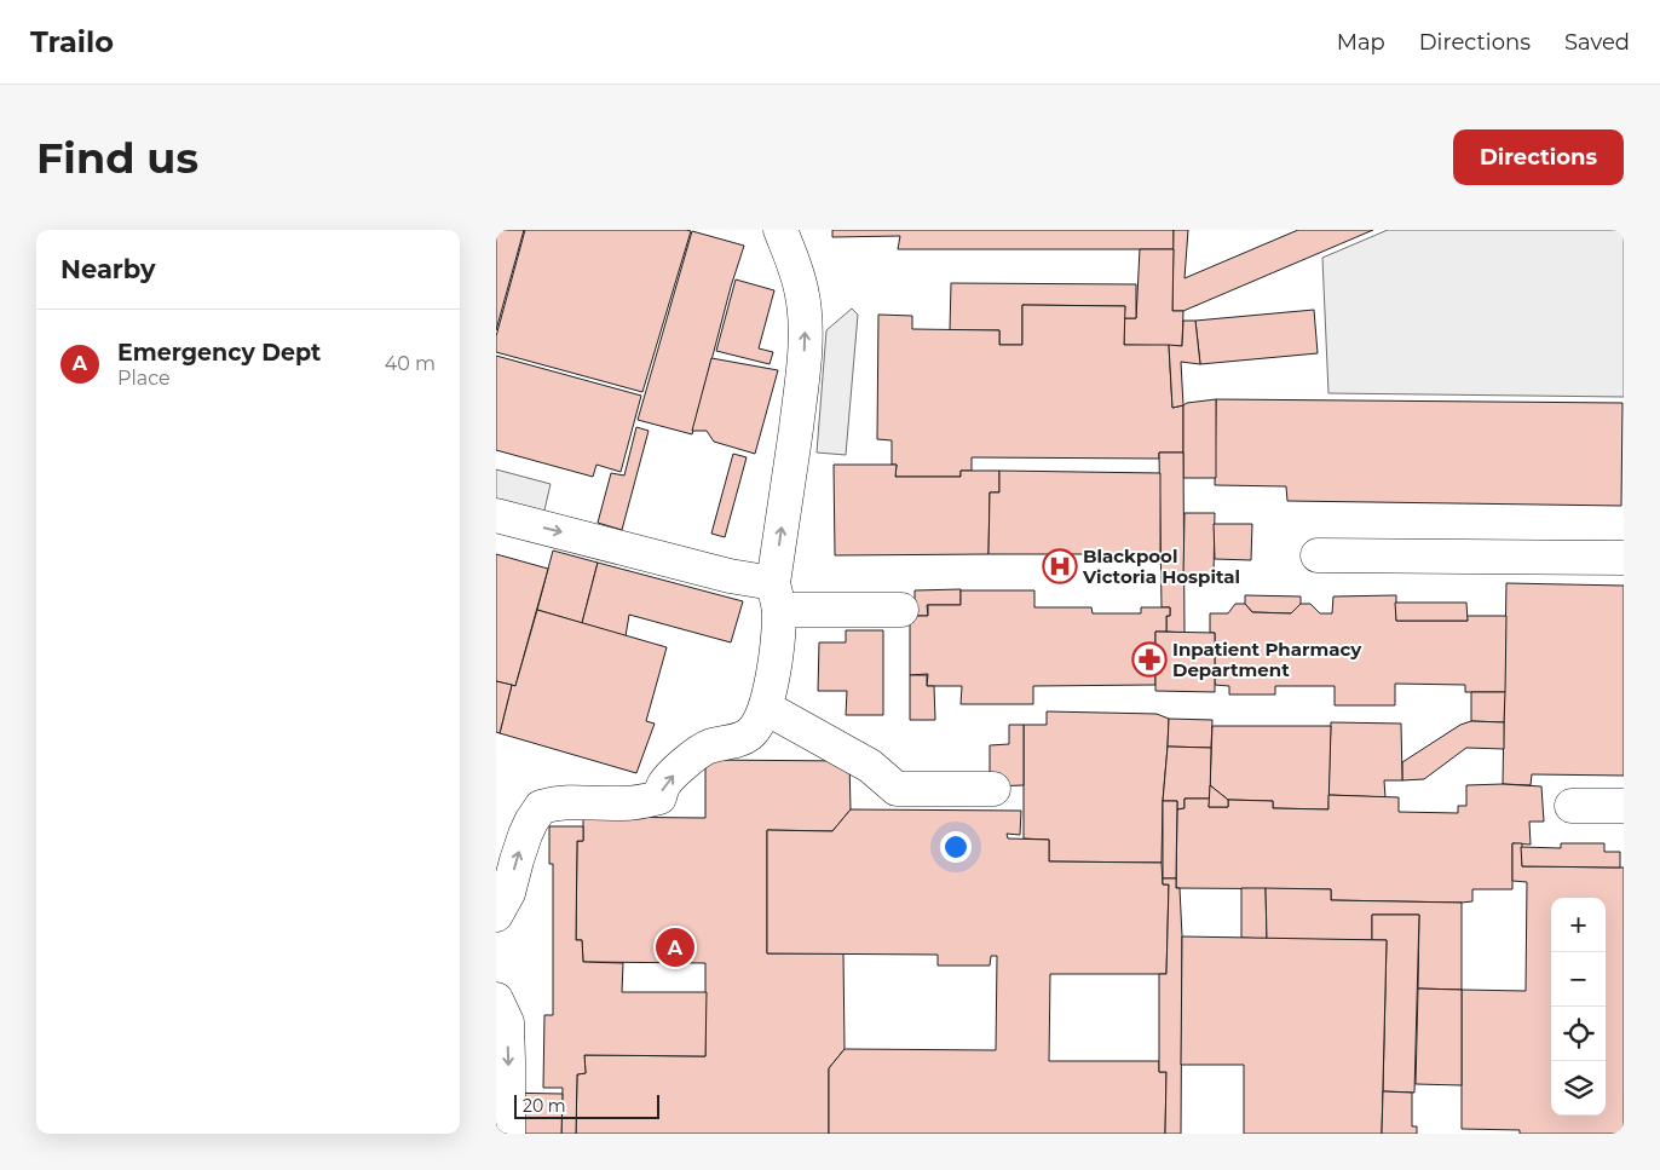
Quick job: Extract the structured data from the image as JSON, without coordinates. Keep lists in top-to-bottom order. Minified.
{"places":{"hospital":["Blackpool Victoria Hospital"],"pharmacy":["Inpatient Pharmacy Department"]},"scale_bar":"20 m","page":{"header":"Trailo","nav":["Map","Directions","Saved"],"buttons":"Directions","title":"Find us","heading":"Nearby","list":[{"mark":"A","name":"Emergency Dept","note":"Place","value":"40 m"}],"map_buttons":["+","−"],"pins":"A","scale":"20 m"}}
